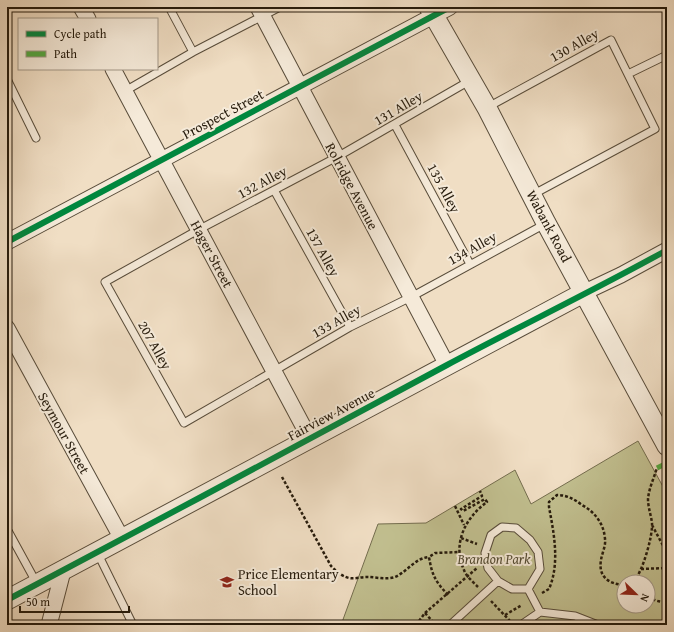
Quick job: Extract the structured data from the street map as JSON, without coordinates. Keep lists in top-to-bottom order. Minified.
{"streets":{"street":["Prospect Street","Rolridge Avenue","Wabank Road","Hager Street","Fairview Avenue","Seymour Street"],"lane":["130 Alley","131 Alley","132 Alley","135 Alley","134 Alley","137 Alley","133 Alley","207 Alley"]},"crossings":[["130 Alley","Wabank Road"],["131 Alley","132 Alley"],["131 Alley","Rolridge Avenue"],["131 Alley","135 Alley"],["131 Alley","Wabank Road"],["Prospect Street","Rolridge Avenue"],["Prospect Street","Wabank Road"],["Prospect Street","Hager Street"],["132 Alley","Rolridge Avenue"],["132 Alley","137 Alley"],["132 Alley","Hager Street"],["132 Alley","207 Alley"],["Rolridge Avenue","134 Alley"],["Rolridge Avenue","133 Alley"],["Rolridge Avenue","Fairview Avenue"],["135 Alley","134 Alley"],["Wabank Road","134 Alley"],["Wabank Road","Fairview Avenue"],["134 Alley","133 Alley"],["137 Alley","133 Alley"],["Hager Street","133 Alley"],["Hager Street","207 Alley"],["Hager Street","Fairview Avenue"],["133 Alley","207 Alley"],["Fairview Avenue","Seymour Street"]],"parks":["Brandon Park"],"places":{"school or university":["Price Elementary School"]},"legend":["Cycle path","Path"],"scale_bar":"50 m","north":"bottom right"}
